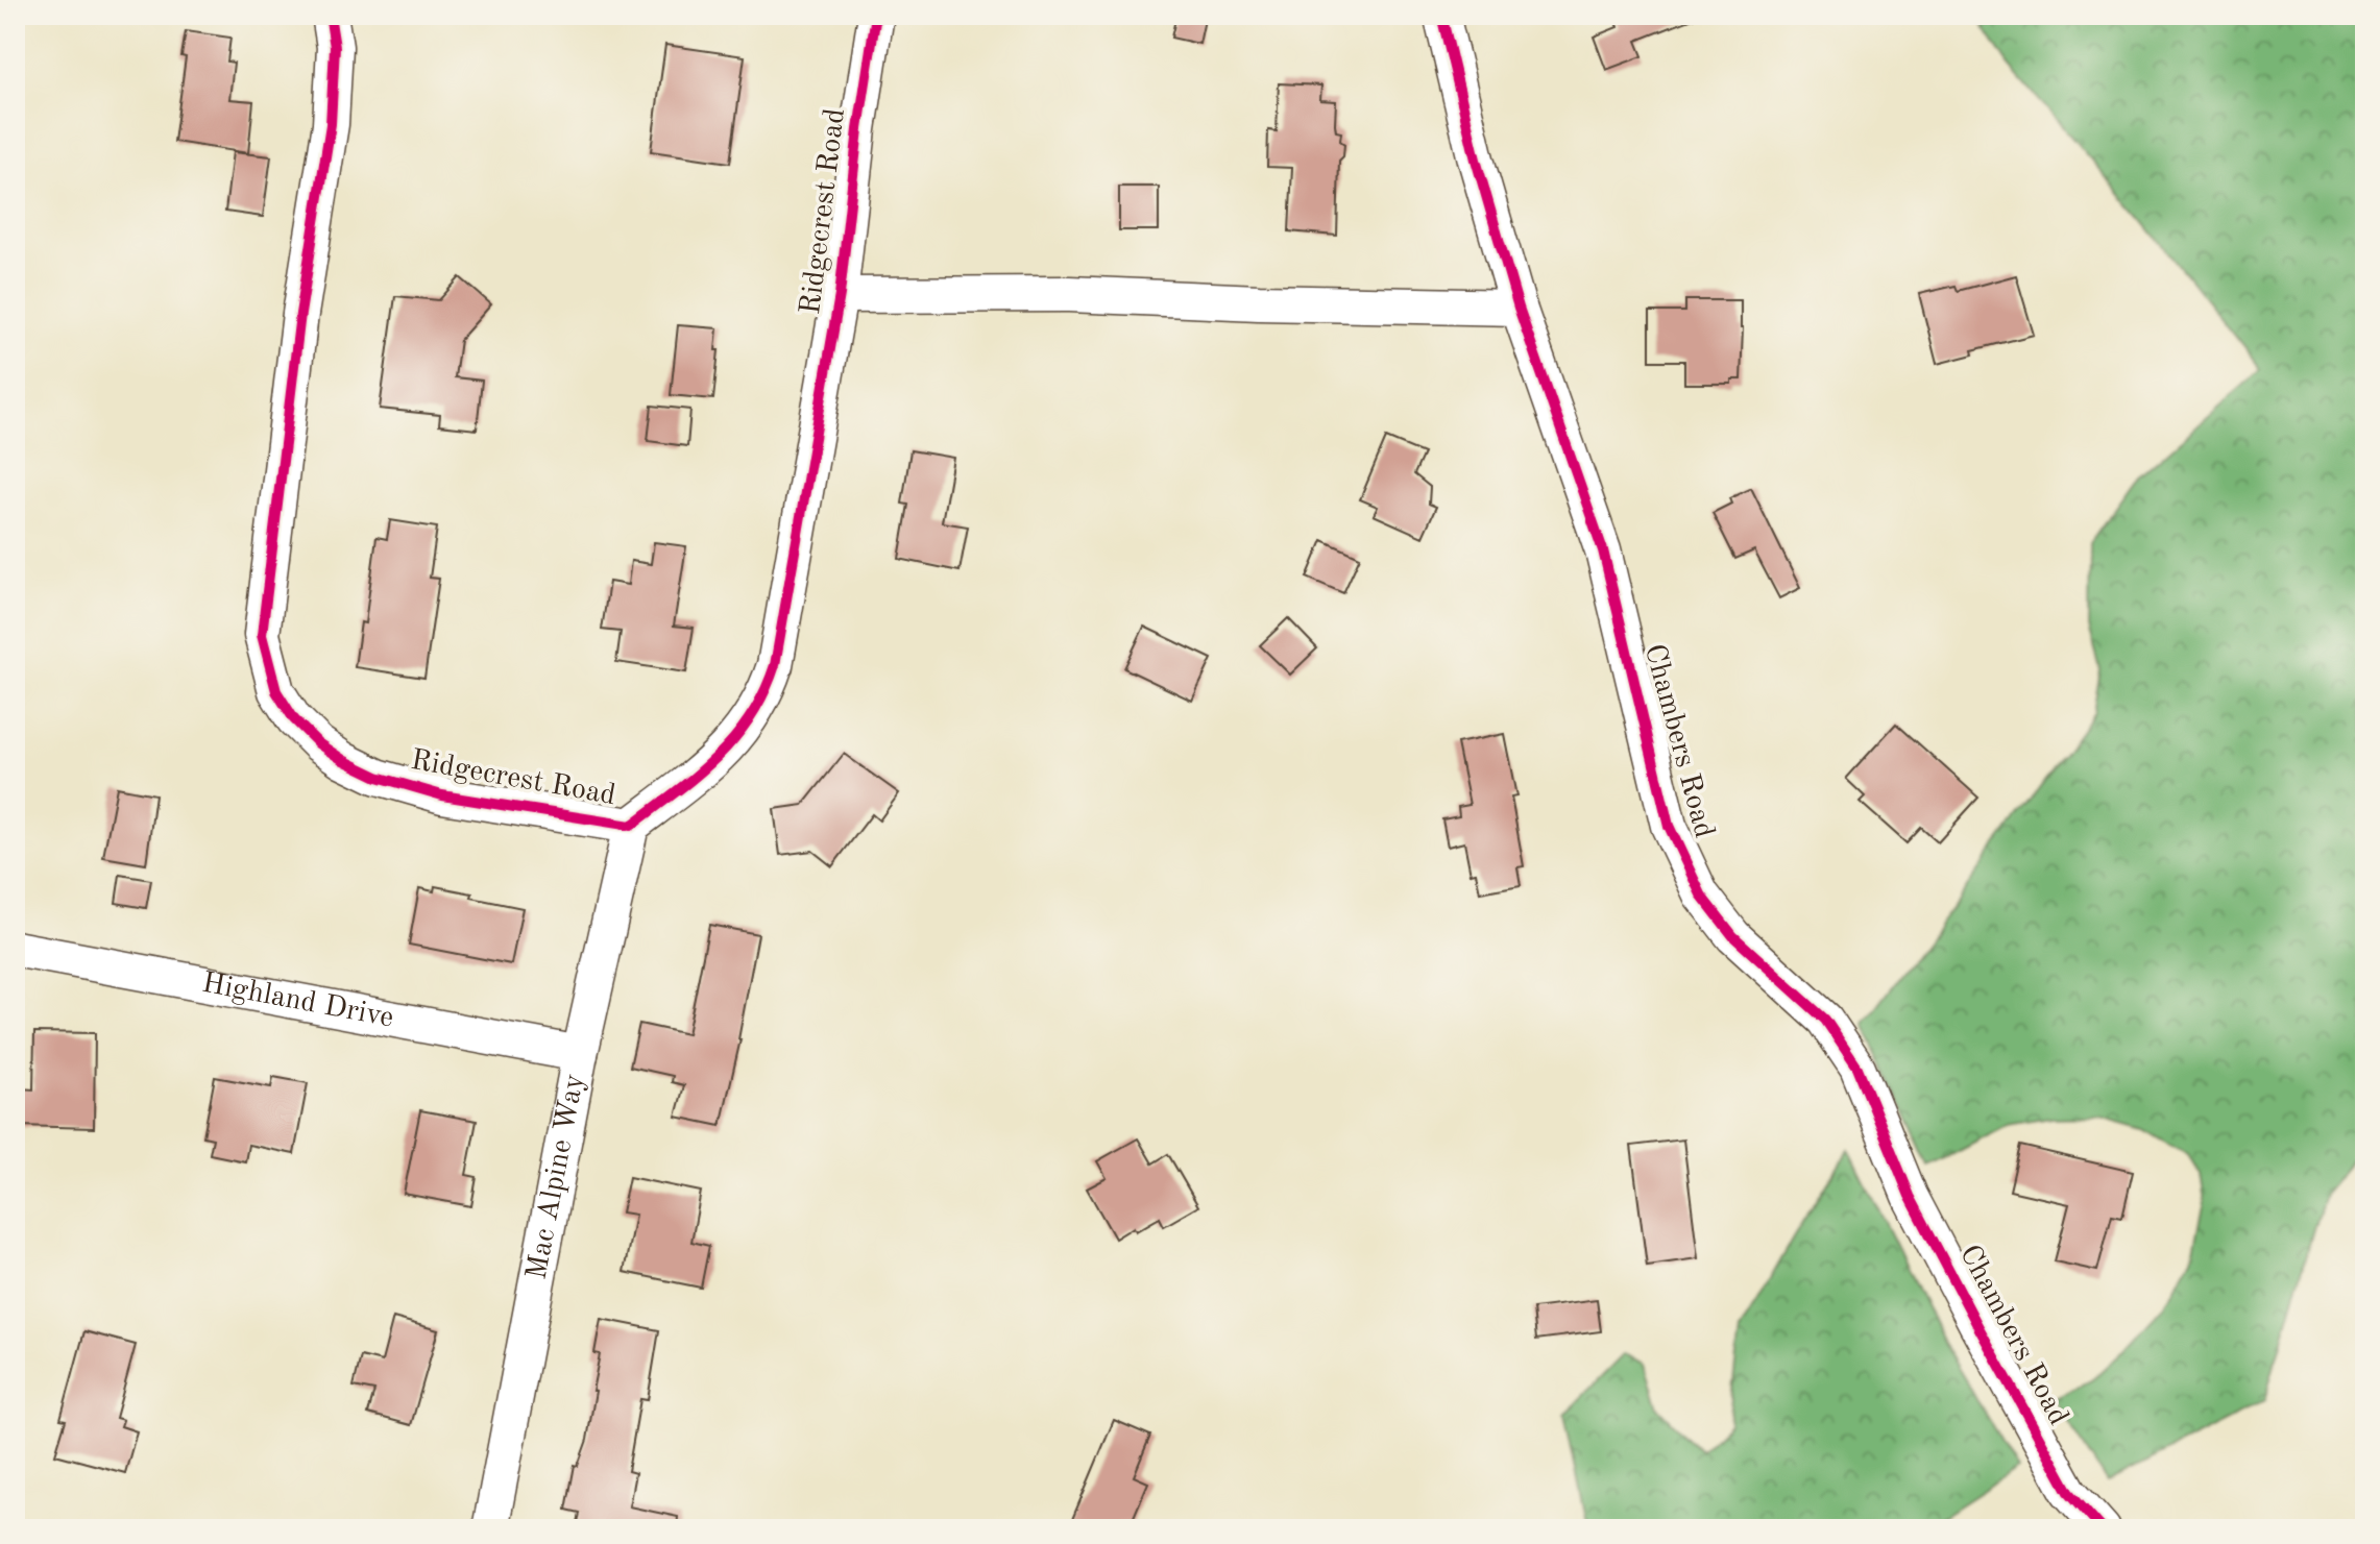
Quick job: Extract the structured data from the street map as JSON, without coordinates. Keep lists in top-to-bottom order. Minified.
{"streets":{"street":["Ridgecrest Road","Chambers Road","Highland Drive","Mac Alpine Way"]},"crossings":[["Ridgecrest Road","Chambers Road"],["Ridgecrest Road","Mac Alpine Way"],["Highland Drive","Mac Alpine Way"]]}
